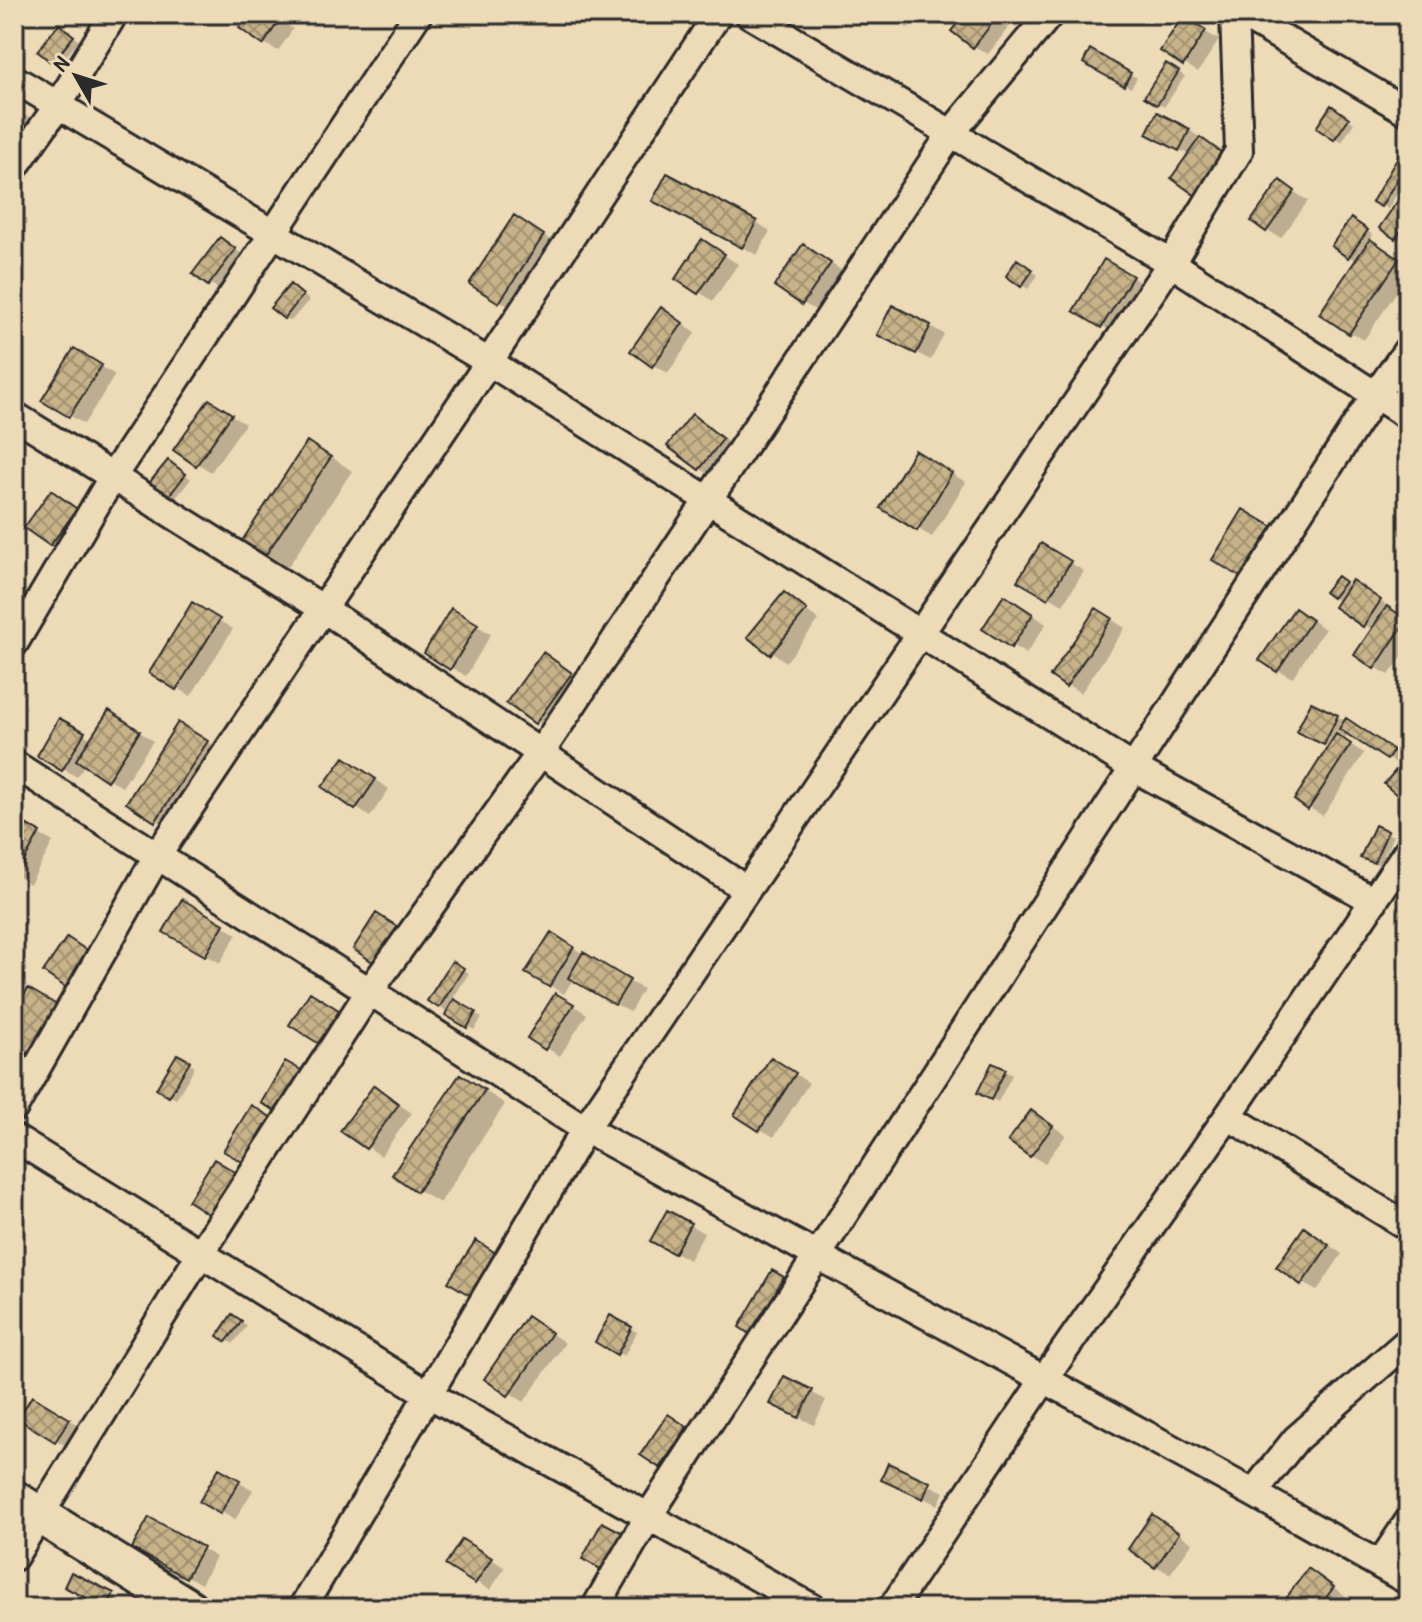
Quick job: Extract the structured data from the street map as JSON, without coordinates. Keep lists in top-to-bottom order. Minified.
{"north":"top left"}
